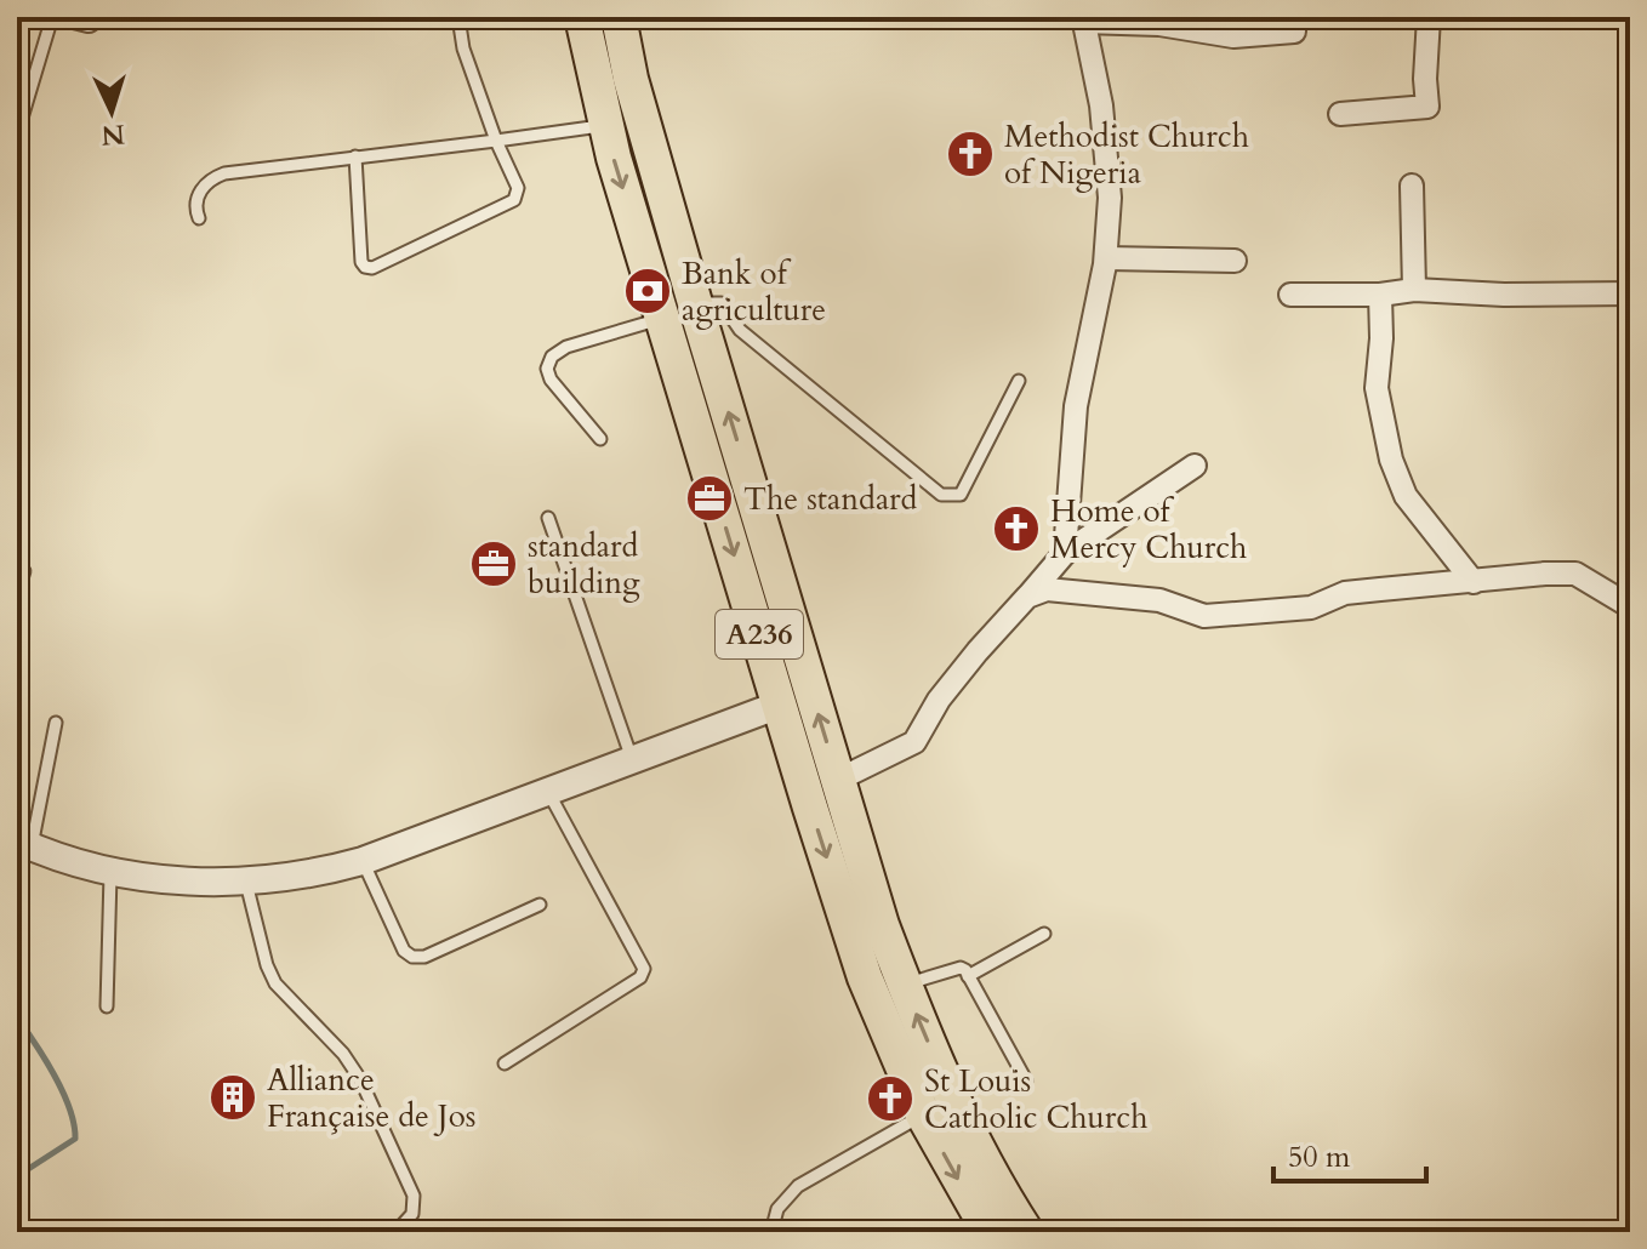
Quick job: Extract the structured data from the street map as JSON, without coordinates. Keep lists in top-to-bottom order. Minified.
{"streets":{"highway":["A236"]},"places":{"church":["Methodist Church of Nigeria","Home of Mercy Church","St Louis Catholic Church"],"bank":["Bank of agriculture"],"office":["The standard","standard building"],"building":["Alliance Française de Jos"]},"scale_bar":"50 m","north":"bottom"}
